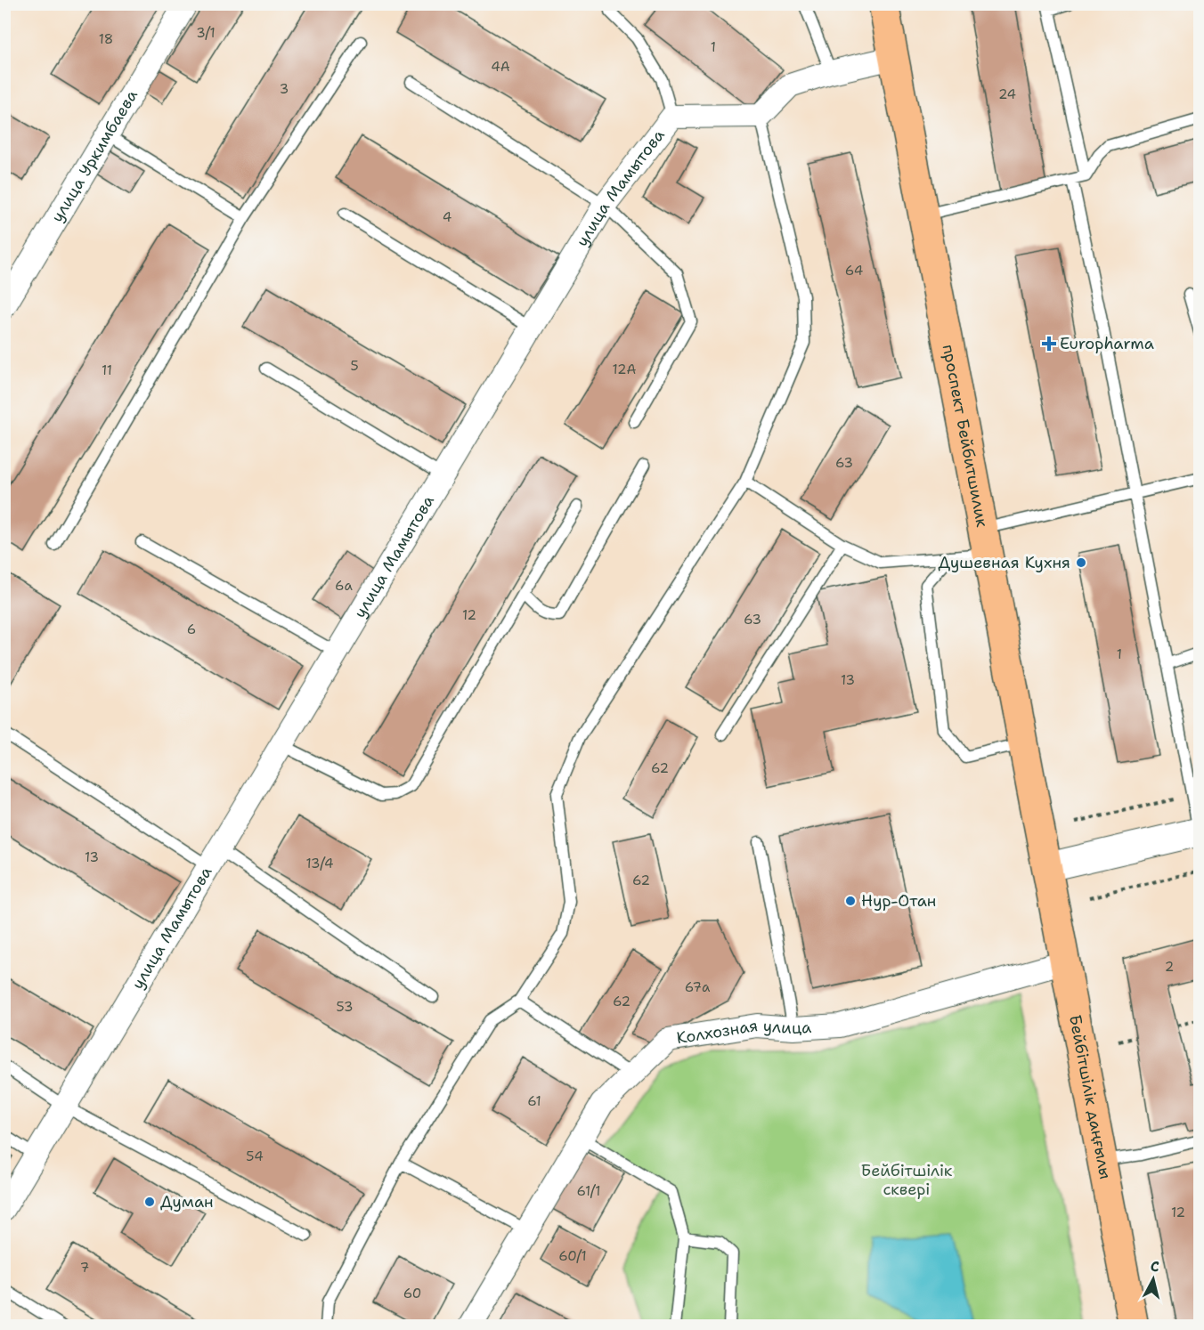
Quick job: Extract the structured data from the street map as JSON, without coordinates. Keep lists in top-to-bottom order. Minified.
{"streets":{"main road":["проспект Бейбитшилик","Бейбітшілік даңғылы"],"street":["улица Уркимбаева","улица Мамытова","Колхозная улица"]},"crossings":[["проспект Бейбитшилик","Бейбітшілік даңғылы"],["Колхозная улица","Бейбітшілік даңғылы"]],"parks":["Бейбітшілік сквері"],"places":{"health":["Europharma"],"other":["Душевная Кухня","Нур-Отан","Думан"]},"house_numbers":["3/1","18","1","4А","3","24","4","64","5","12А","11","63","6а","12","63","6","1","13","62","13","13/4","62","2","67а","62","53","61","54","61/1","12","60/1","7","60"],"north":"top"}
